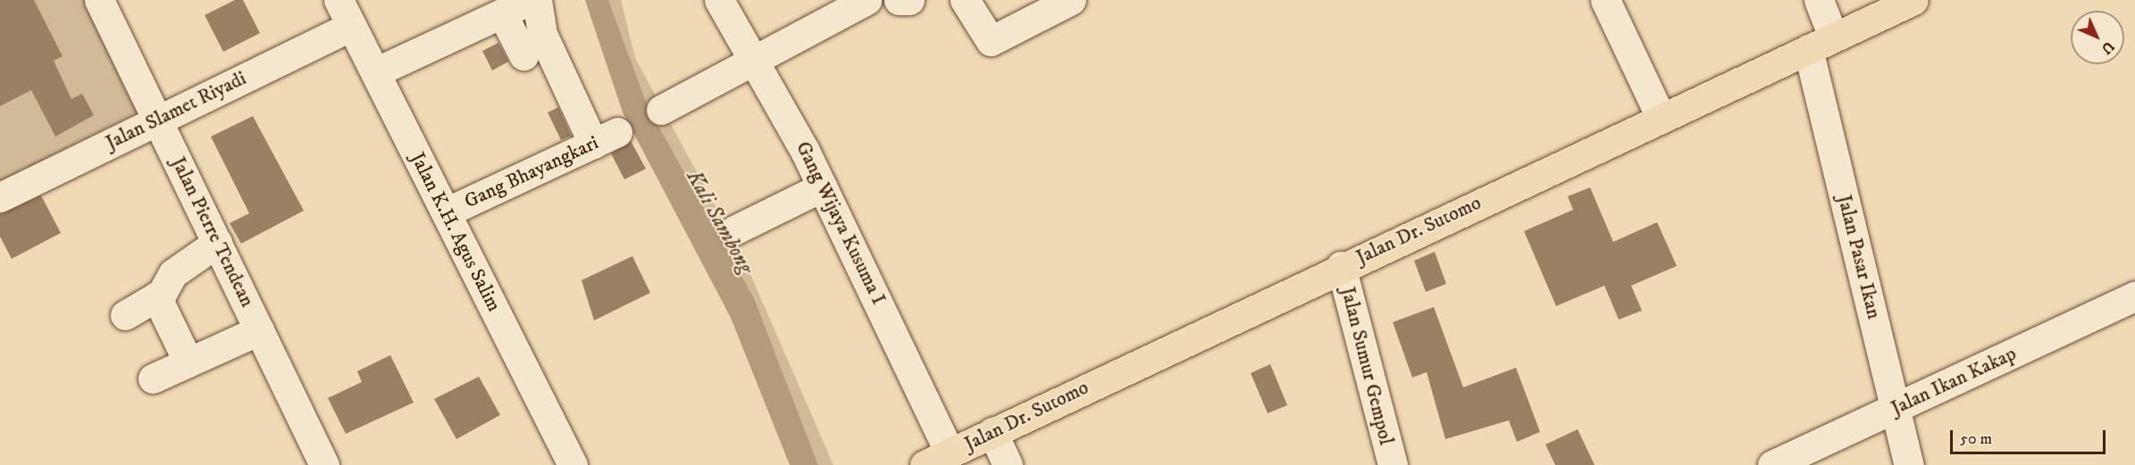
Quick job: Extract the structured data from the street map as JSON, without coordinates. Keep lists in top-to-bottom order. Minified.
{"streets":{"main road":["Jalan Dr. Sutomo"],"street":["Jalan Slamet Riyadi","Gang Bhayangkari","Gang Wijaya Kusuma I","Jalan Pierre Tendean","Jalan K.H. Agus Salim","Jalan Pasar Ikan","Jalan Sumur Gempol","Jalan Ikan Kakap"]},"crossings":[["Jalan Slamet Riyadi","Jalan Pierre Tendean"],["Jalan Slamet Riyadi","Jalan K.H. Agus Salim"],["Gang Bhayangkari","Jalan K.H. Agus Salim"],["Gang Wijaya Kusuma I","Jalan Dr. Sutomo"],["Jalan Dr. Sutomo","Jalan Pasar Ikan"],["Jalan Dr. Sutomo","Jalan Sumur Gempol"],["Jalan Pasar Ikan","Jalan Ikan Kakap"]],"water":["Kali Sambong"],"scale_bar":"50 m","north":"bottom right"}
